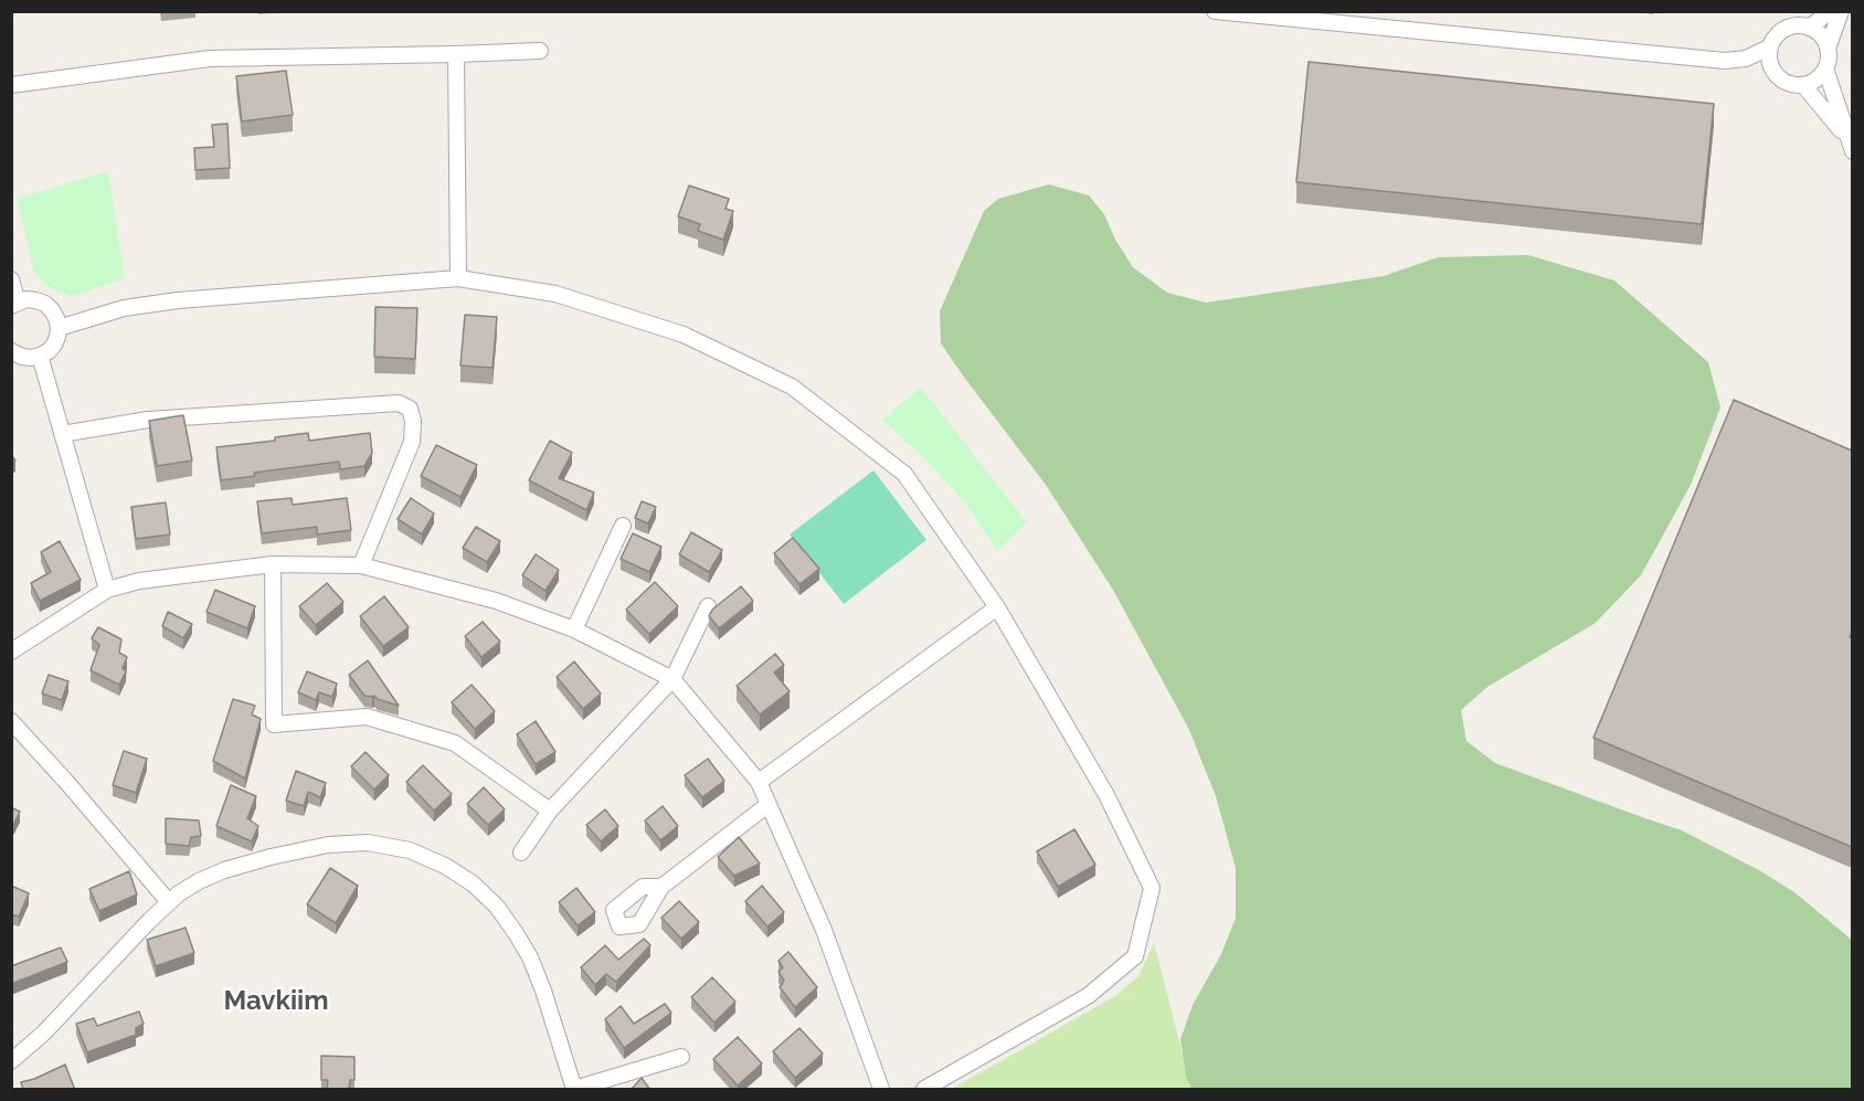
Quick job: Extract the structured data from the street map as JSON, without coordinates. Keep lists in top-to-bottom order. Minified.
{"districts":["Mavkiim"]}
